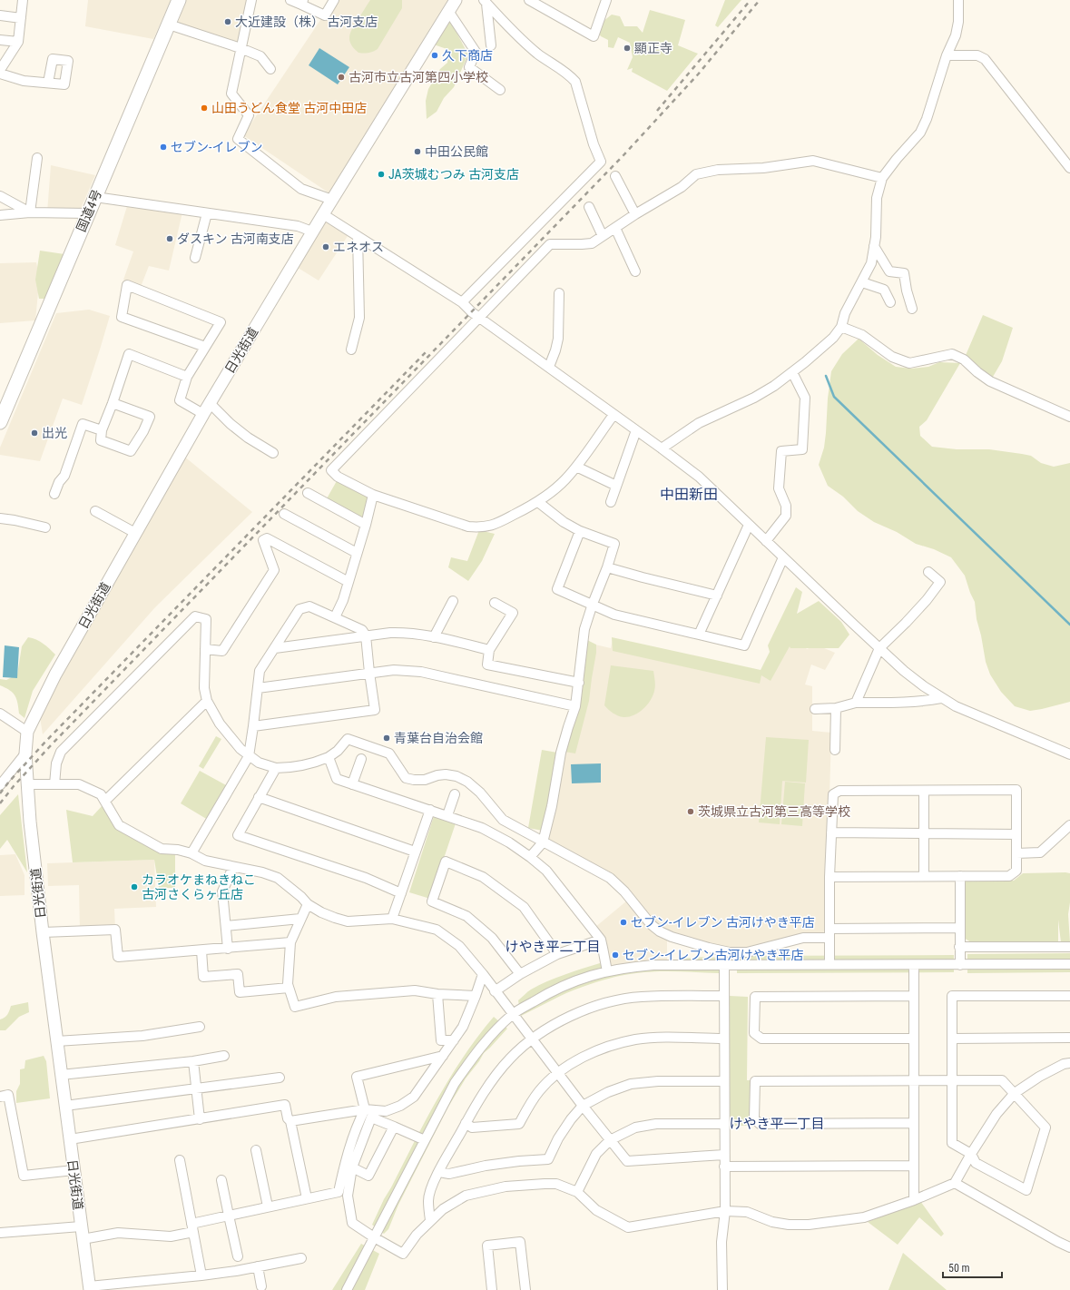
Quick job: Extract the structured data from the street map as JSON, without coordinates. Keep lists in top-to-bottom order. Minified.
{"streets":{"highway":["国道4号"],"main road":["日光街道"]},"districts":["中田新田","けやき平二丁目","けやき平一丁目"],"places":["大近建設（株） 古河支店","顯正寺","久下商店","古河市立古河第四小学校","山田うどん食堂 古河中田店","セブン-イレブン","中田公民館","JA茨城むつみ 古河支店","ダスキン 古河南支店","エネオス","出光","青葉台自治会館","茨城県立古河第三高等学校","カラオケまねきねこ 古河さくらヶ丘店","セブン-イレブン 古河けやき平店","セブン-イレブン古河けやき平店"],"scale_bar":"50 m"}
